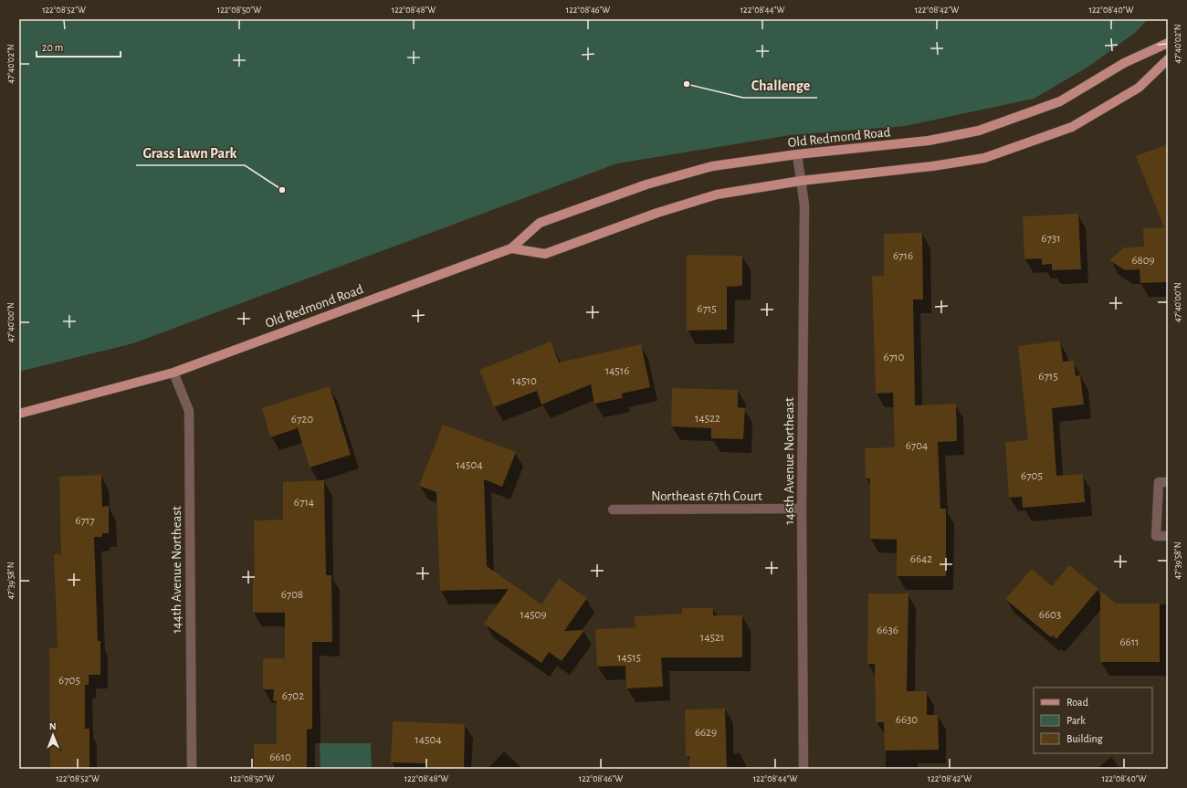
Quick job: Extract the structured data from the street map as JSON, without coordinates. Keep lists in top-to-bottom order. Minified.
{"streets":{"main road":["Old Redmond Road"],"street":["146th Avenue Northeast","Northeast 67th Court","144th Avenue Northeast"]},"crossings":[["Old Redmond Road","146th Avenue Northeast"],["Old Redmond Road","144th Avenue Northeast"],["146th Avenue Northeast","Northeast 67th Court"]],"places":["Challenge","Grass Lawn Park"],"house_numbers":["6731","6716","6809","6715","6710","14516","6715","14510","14522","6720","6704","14504","6705","6714","6717","6642","6708","14509","6603","6636","14521","6611","14515","6705","6702","6630","6629","14504","6610"],"legend":["Road","Park","Building"],"scale_bar":"20 m","north":"top","coordinates":["122°08'52\"W","122°08'50\"W","122°08'48\"W","122°08'46\"W","122°08'44\"W","122°08'42\"W","122°08'40\"W","47°40'02\"N","47°40'00\"N","47°39'58\"N"]}
